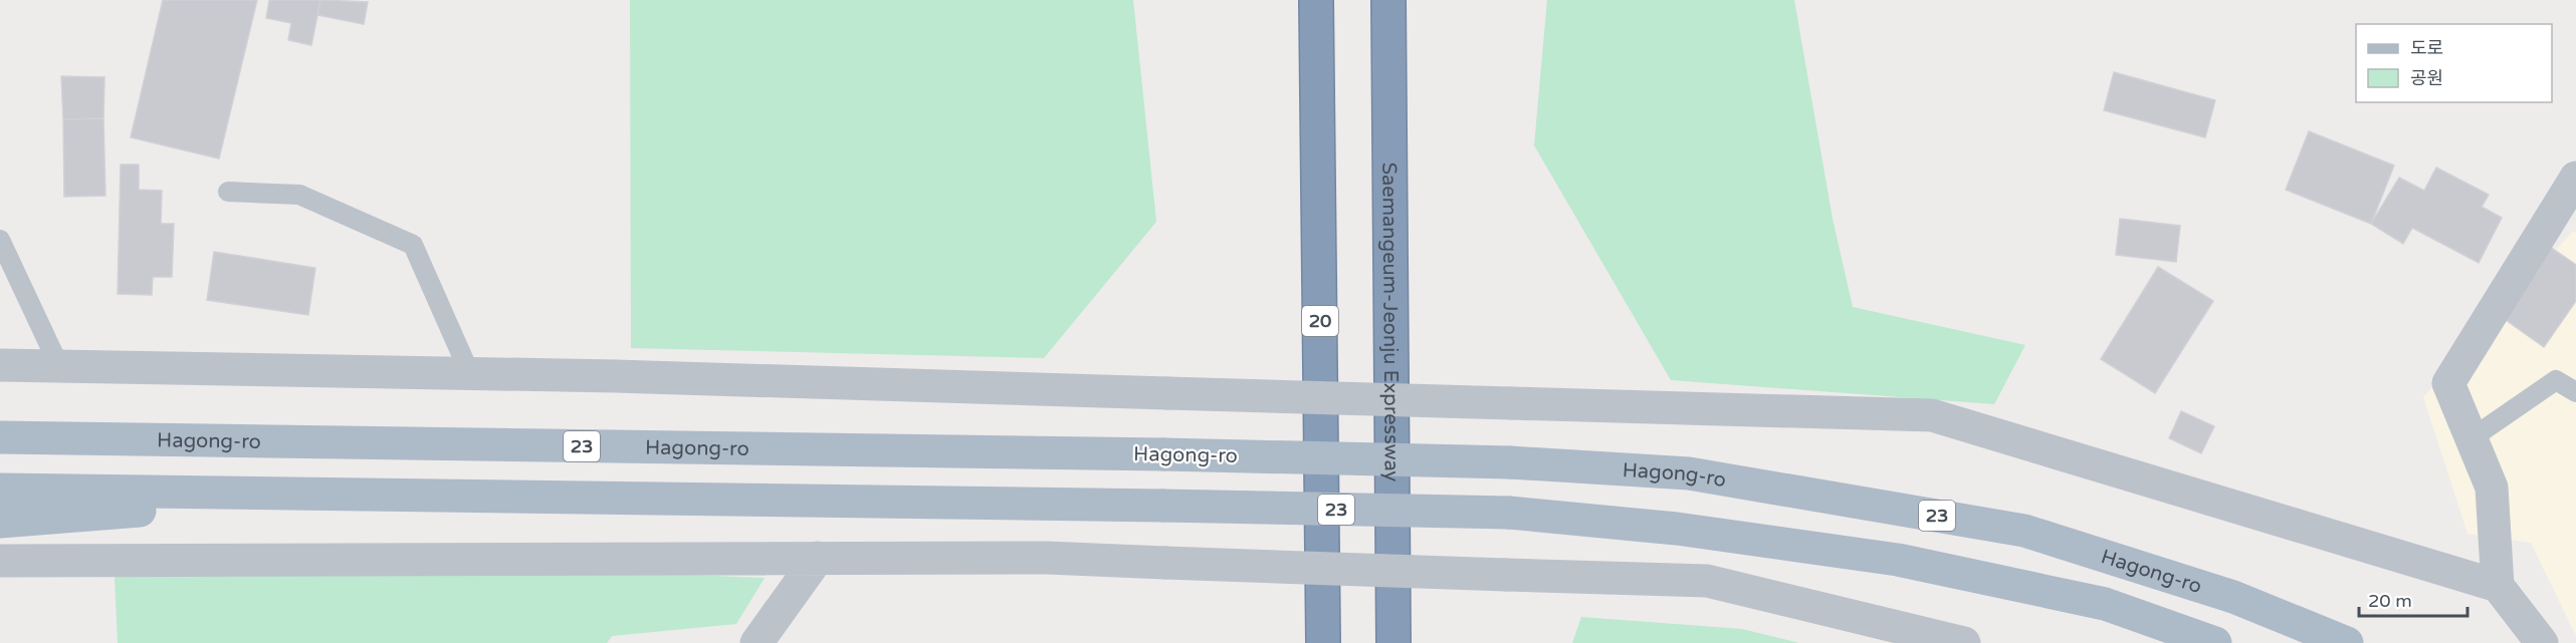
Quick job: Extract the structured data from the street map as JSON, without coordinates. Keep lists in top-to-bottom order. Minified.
{"streets":{"highway":["20","Saemangeum-Jeonju Expressway"],"main road":["Hagong-ro","23"]},"legend":["도로","공원"],"scale_bar":"20 m"}
